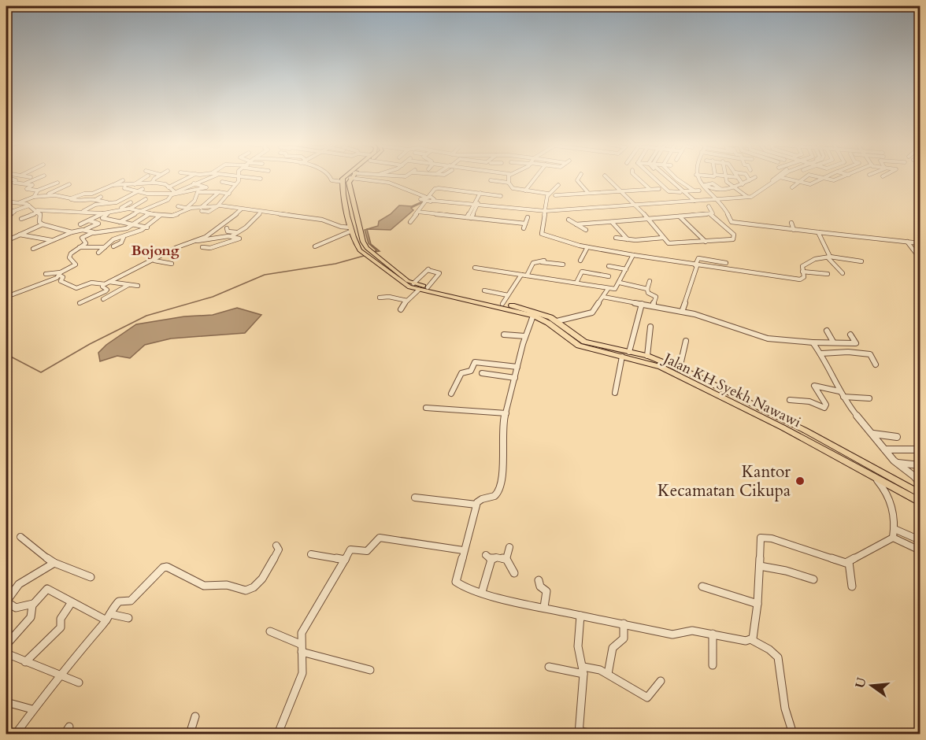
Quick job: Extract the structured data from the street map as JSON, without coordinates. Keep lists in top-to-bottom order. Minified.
{"streets":{"main road":["Jalan KH Syekh Nawawi"]},"districts":["Bojong"],"places":["Kantor Kecamatan Cikupa"],"north":"left"}
